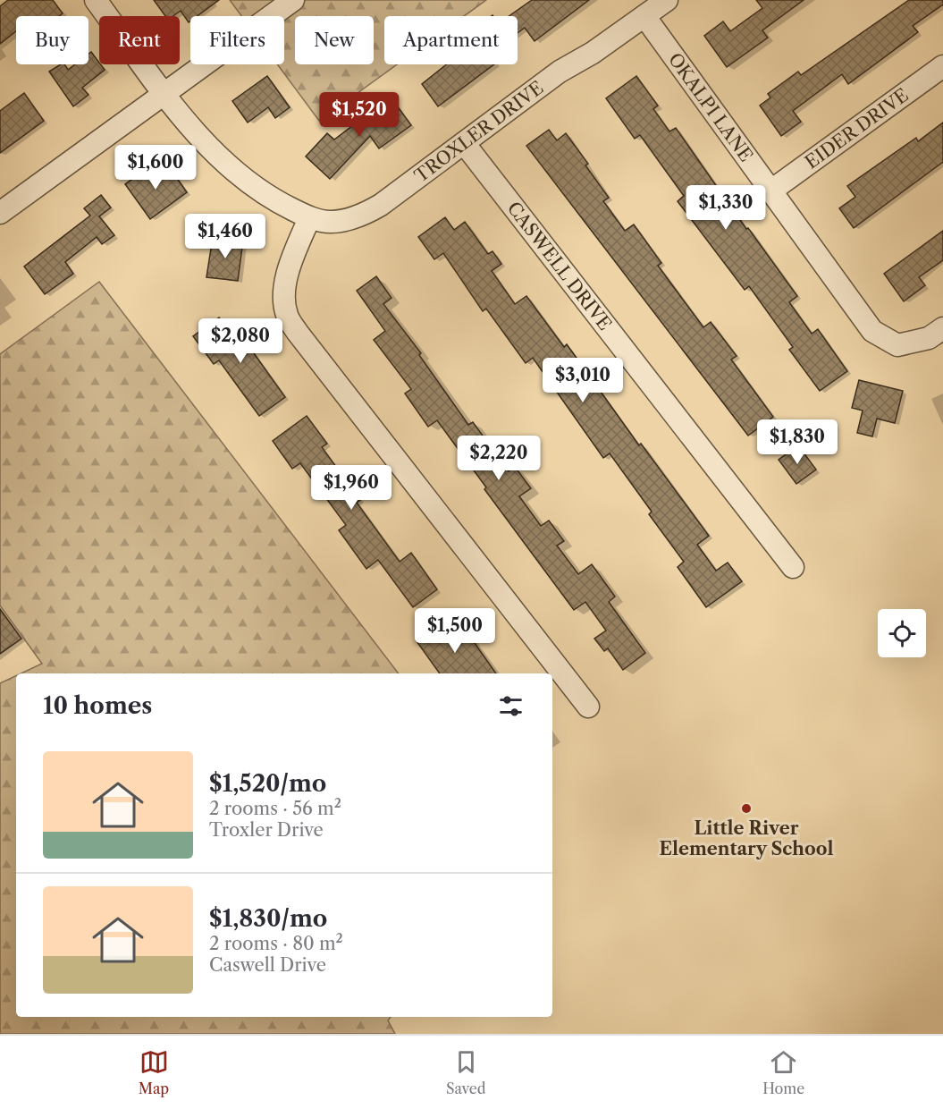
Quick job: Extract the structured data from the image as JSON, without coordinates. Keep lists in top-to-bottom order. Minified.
{"streets":{"street":["OKALPI LANE","EIDER DRIVE","TROXLER DRIVE","CASWELL DRIVE"]},"crossings":[["OKALPI LANE","EIDER DRIVE"],["OKALPI LANE","TROXLER DRIVE"],["TROXLER DRIVE","CASWELL DRIVE"]],"places":["Little River Elementary School"],"page":{"chip":["Buy","Rent","Filters","New","Apartment"],"price":["$1,520","$1,600","$1,330","$1,460","$2,080","$3,010","$1,830","$2,220","$1,960","$1,500"],"heading":"10 homes","list":[{"name":"$1,520/mo","note":"2 rooms · 56 m² · Troxler Drive"},{"name":"$1,830/mo","note":"2 rooms · 80 m² · Caswell Drive"}],"tabs":["Map","Saved","Home"]}}
